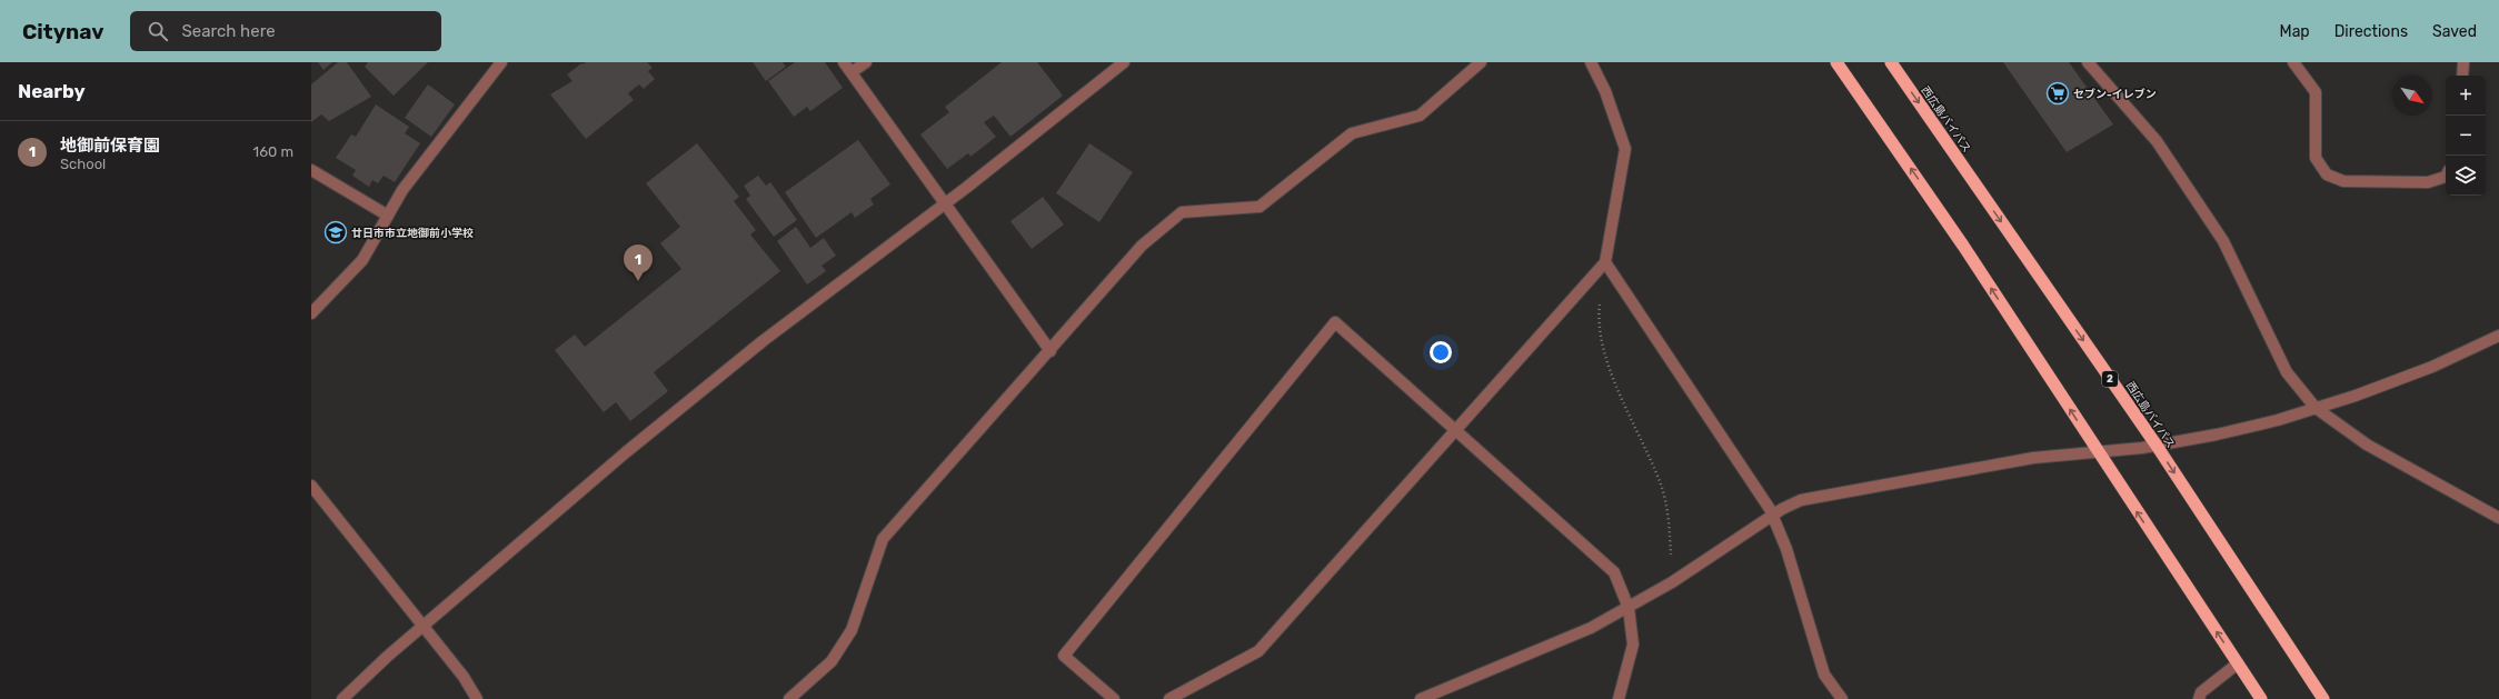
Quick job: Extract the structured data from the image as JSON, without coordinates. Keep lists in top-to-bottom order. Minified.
{"streets":{"highway":["西広島バイパス","2"]},"places":{"supermarket":["セブン-イレブン"],"school or university":["廿日市市立地御前小学校"]},"north":"bottom right","page":{"header":"Citynav","search":"Search here","nav":["Map","Directions","Saved"],"heading":"Nearby","map_buttons":["+","−"],"list":[{"mark":"1","name":"地御前保育園","note":"School","value":"160 m"}],"pins":"1"}}
